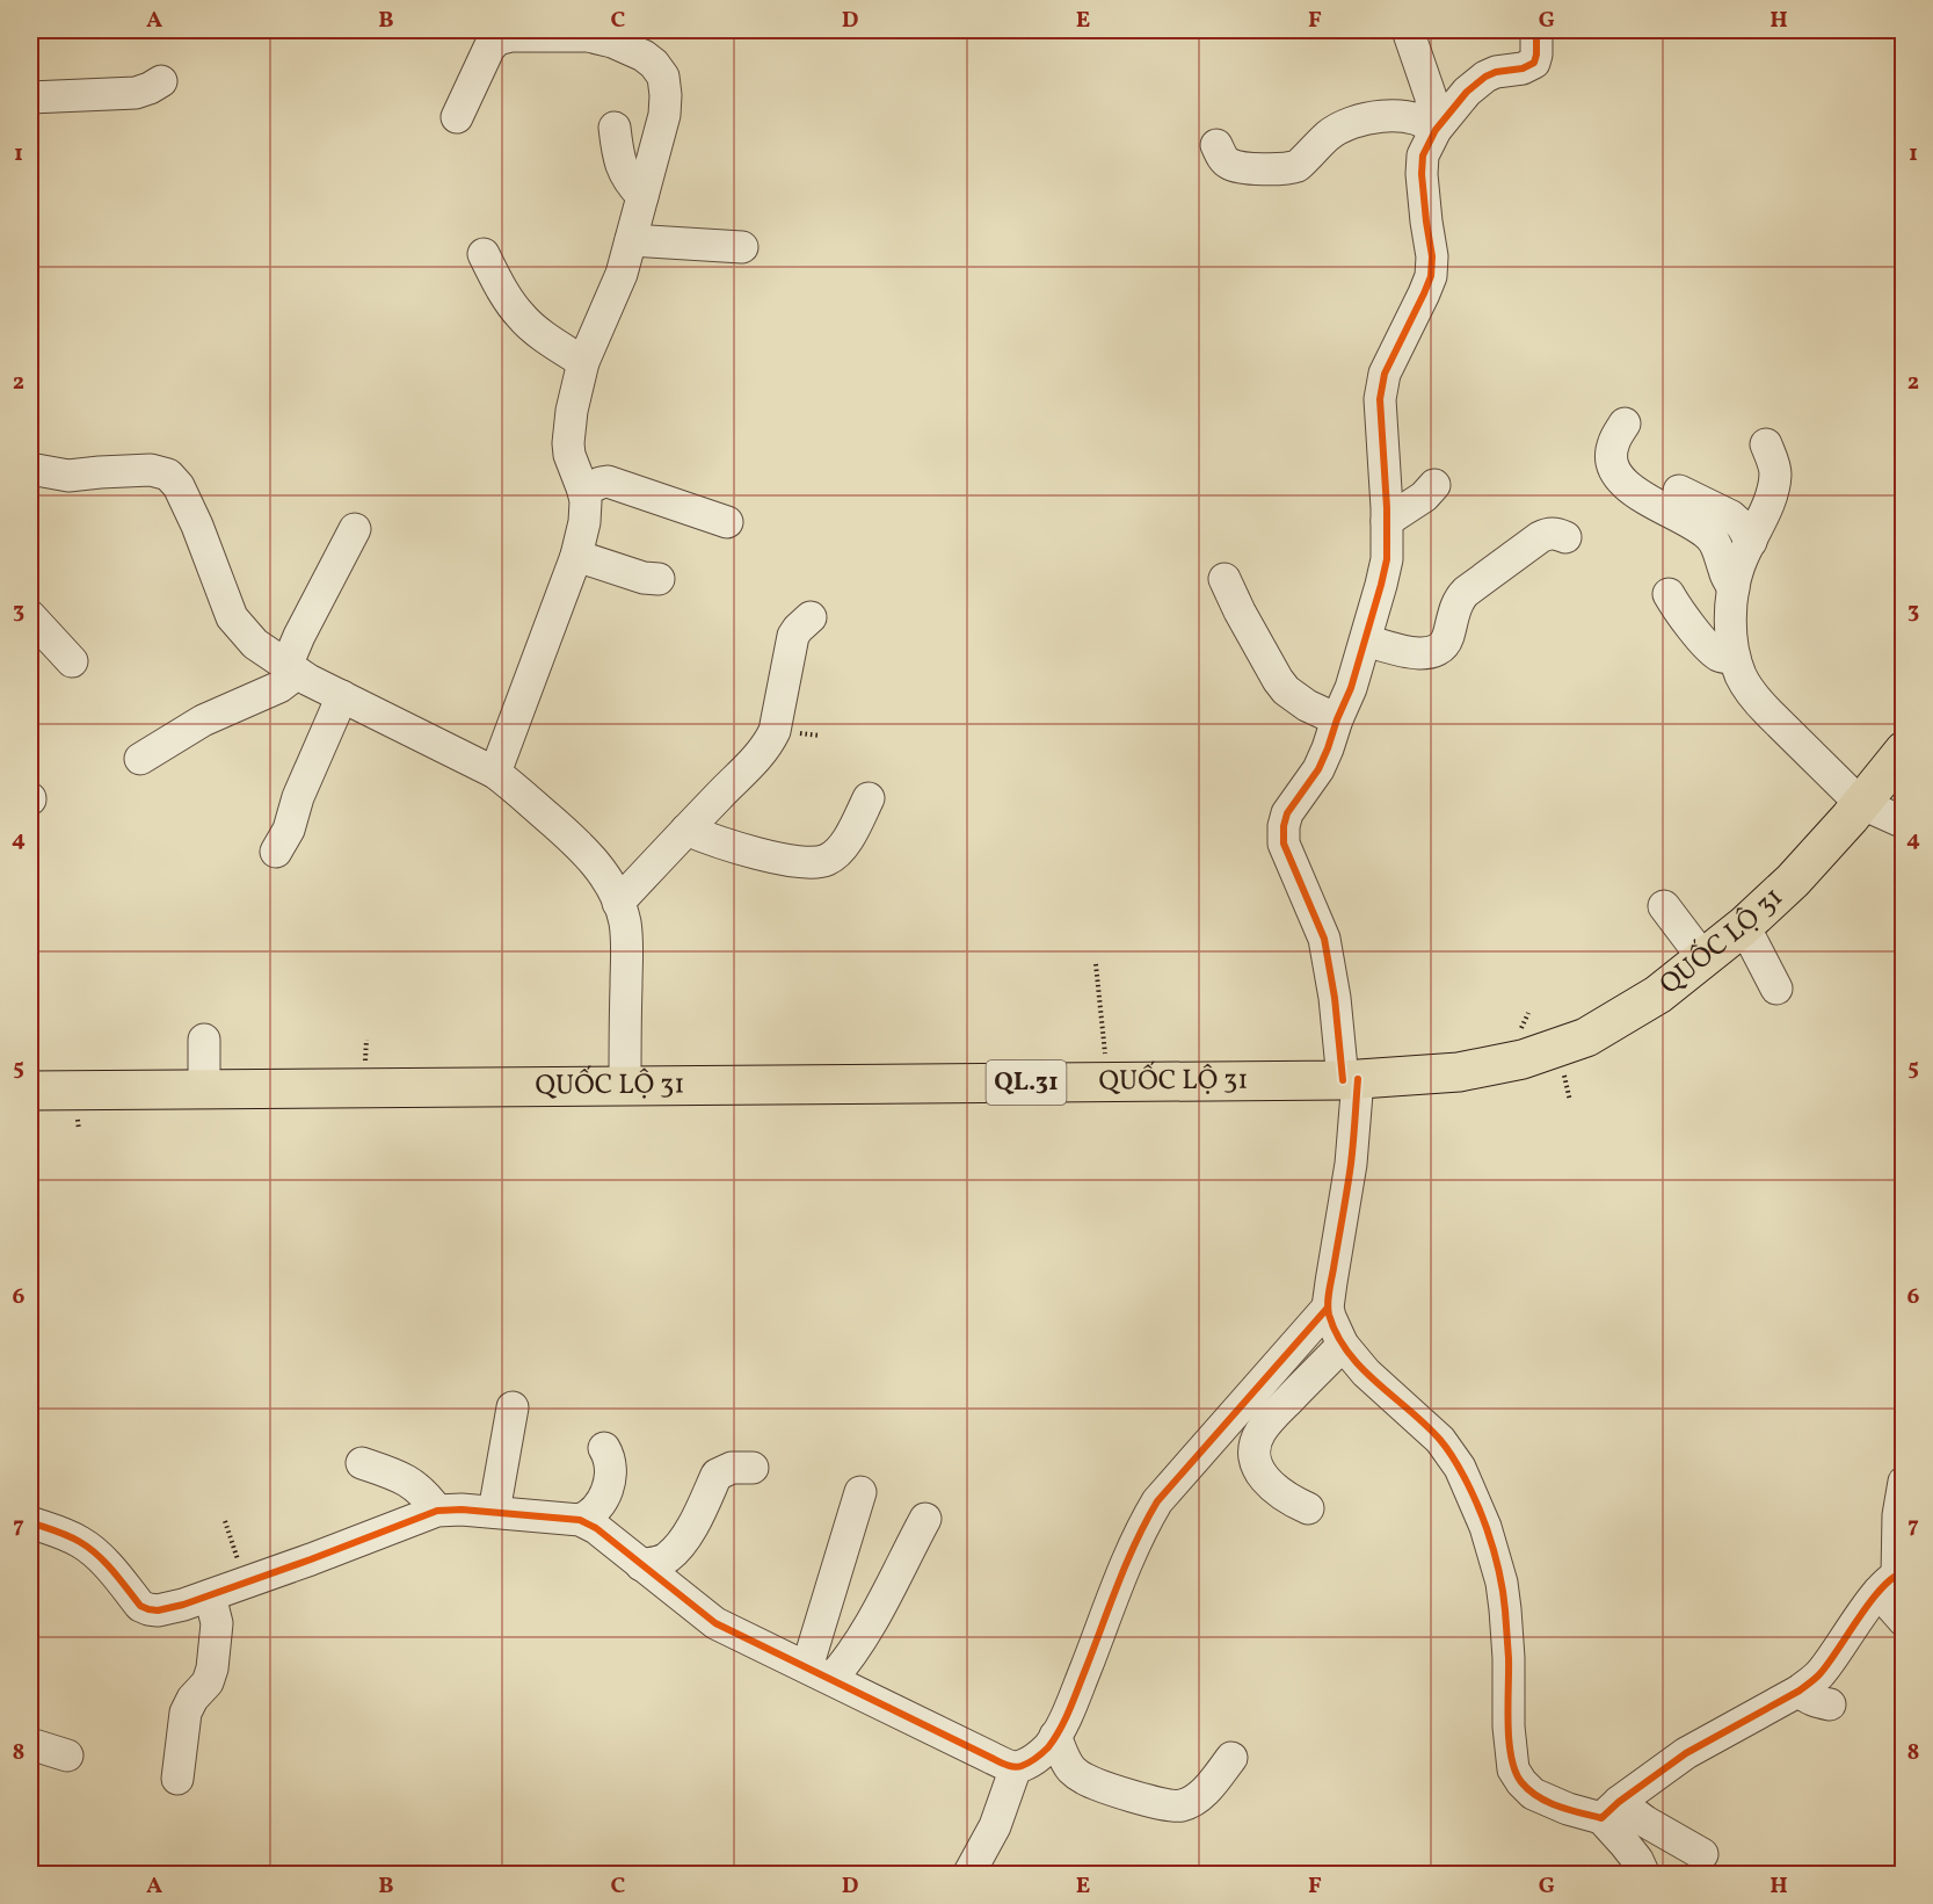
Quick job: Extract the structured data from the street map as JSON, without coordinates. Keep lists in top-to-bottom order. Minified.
{"streets":{"highway":["QUỐC LỘ 31","QL.31"]},"grid":{"columns":["A","B","C","D","E","F","G","H"],"rows":["1","2","3","4","5","6","7","8"]}}
